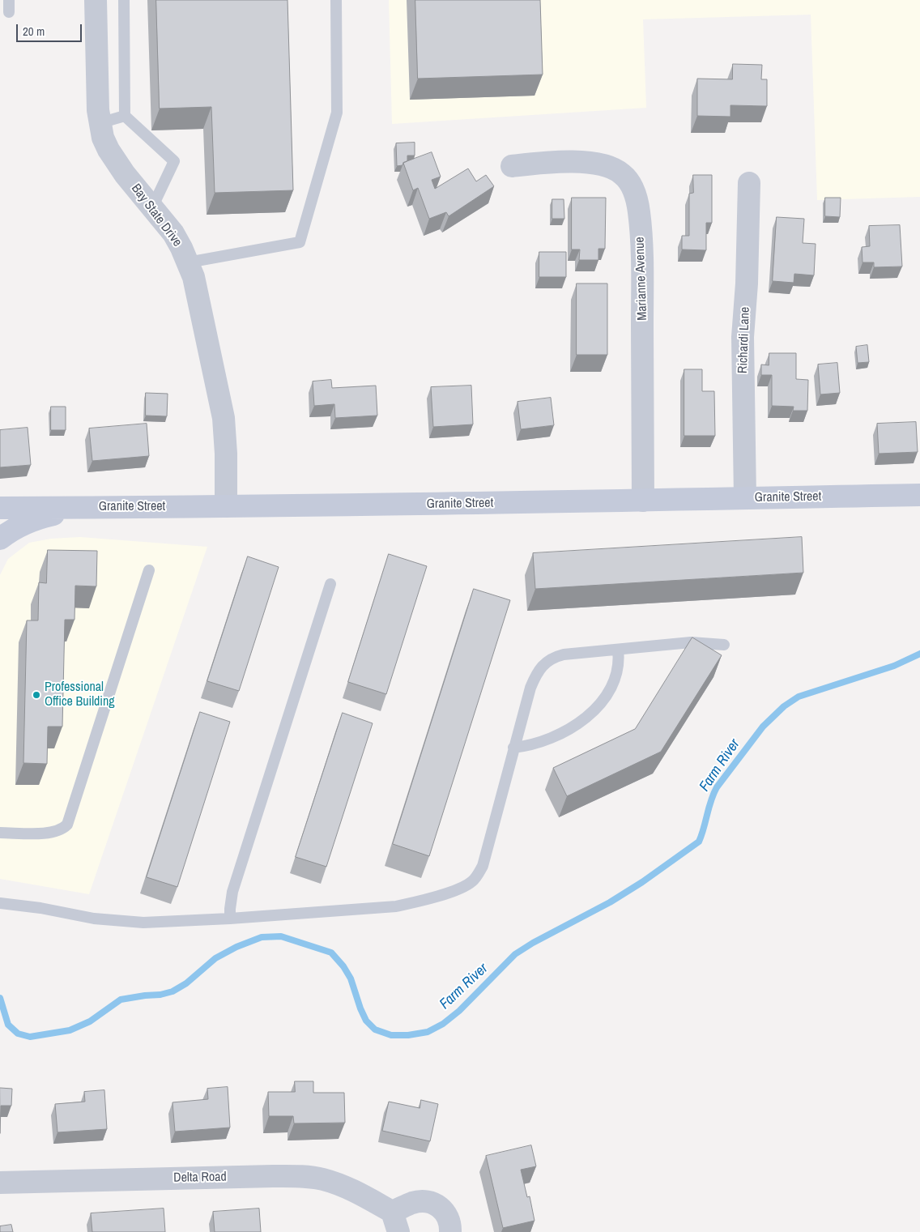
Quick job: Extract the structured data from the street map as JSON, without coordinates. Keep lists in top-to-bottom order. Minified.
{"streets":{"main road":["Granite Street"],"street":["Bay State Drive","Marianne Avenue","Richardi Lane","Delta Road"]},"crossings":[["Bay State Drive","Granite Street"],["Marianne Avenue","Granite Street"],["Richardi Lane","Granite Street"]],"water":["Farm River"],"places":["Professional Office Building"],"scale_bar":"20 m"}
